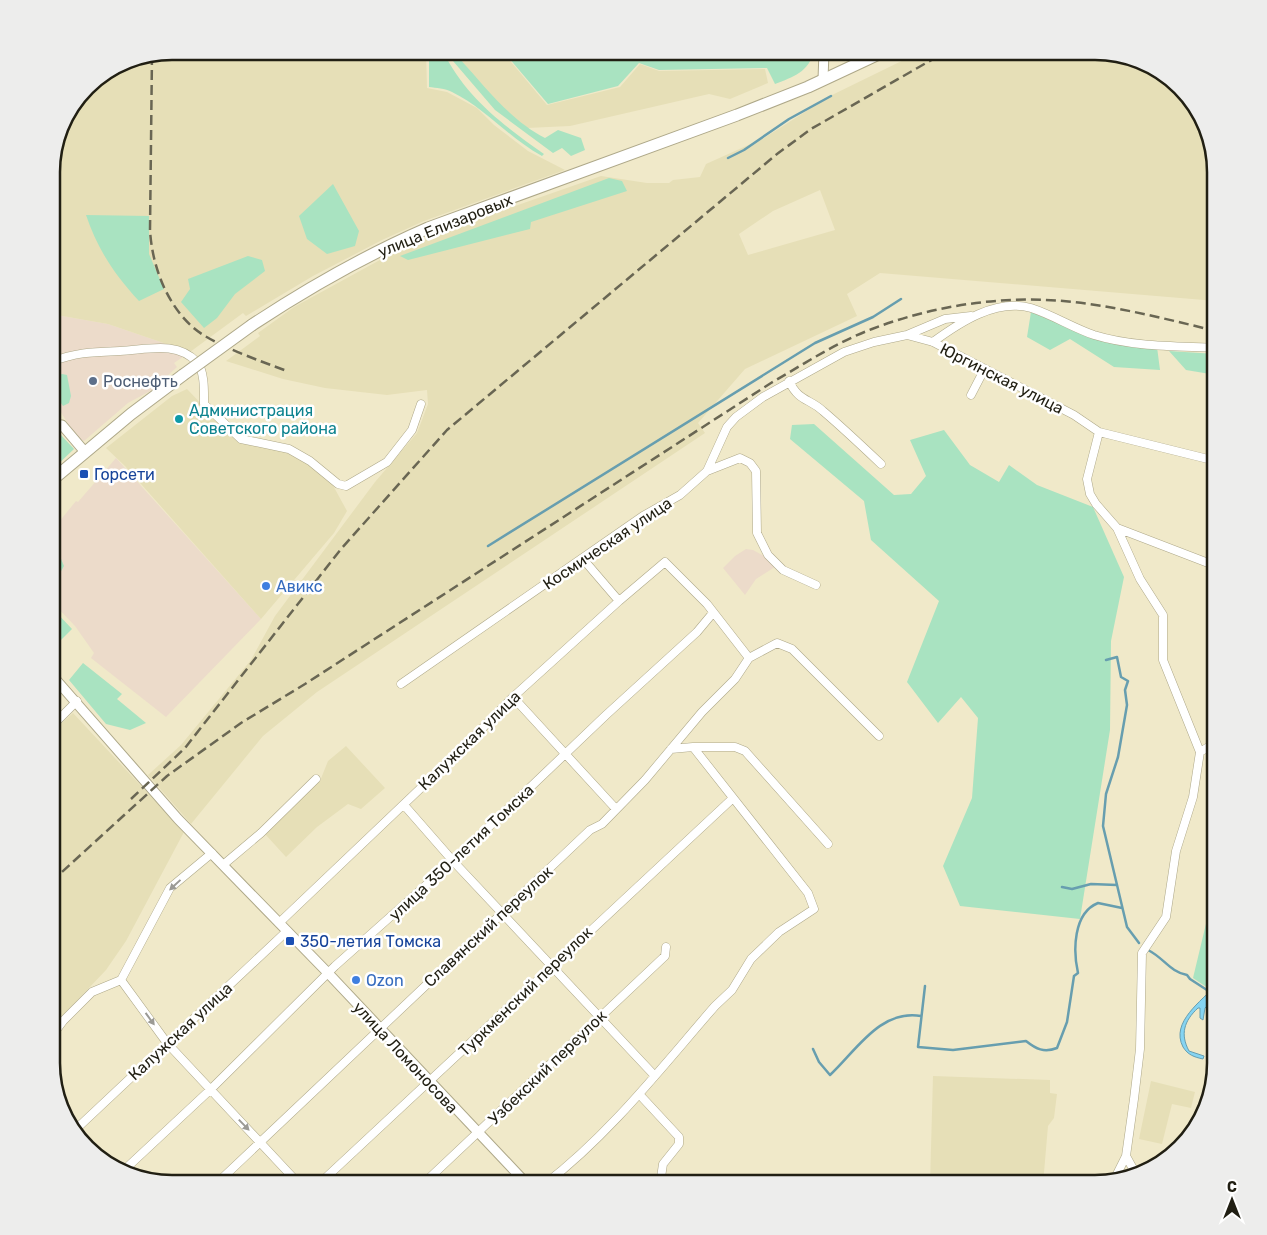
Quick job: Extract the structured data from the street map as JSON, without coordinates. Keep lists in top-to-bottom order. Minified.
{"streets":{"main road":["улица Елизаровых"],"street":["Юргинская улица","Космическая улица","Калужская улица","улица 350-летия Томска","Славянский переулок","Туркменский переулок","улица Ломоносова","Узбекский переулок"]},"crossings":[["Юргинская улица","Космическая улица"],["Калужская улица","улица 350-летия Томска"],["Калужская улица","улица Ломоносова"],["улица 350-летия Томска","улица Ломоносова"],["Славянский переулок","улица Ломоносова"],["Туркменский переулок","улица Ломоносова"],["улица Ломоносова","Узбекский переулок"]],"places":{"other":["Роснефть","Администрация Советского района","Авикс","Ozon"],"transit":["Горсети","350-летия Томска"]},"north":"top"}
